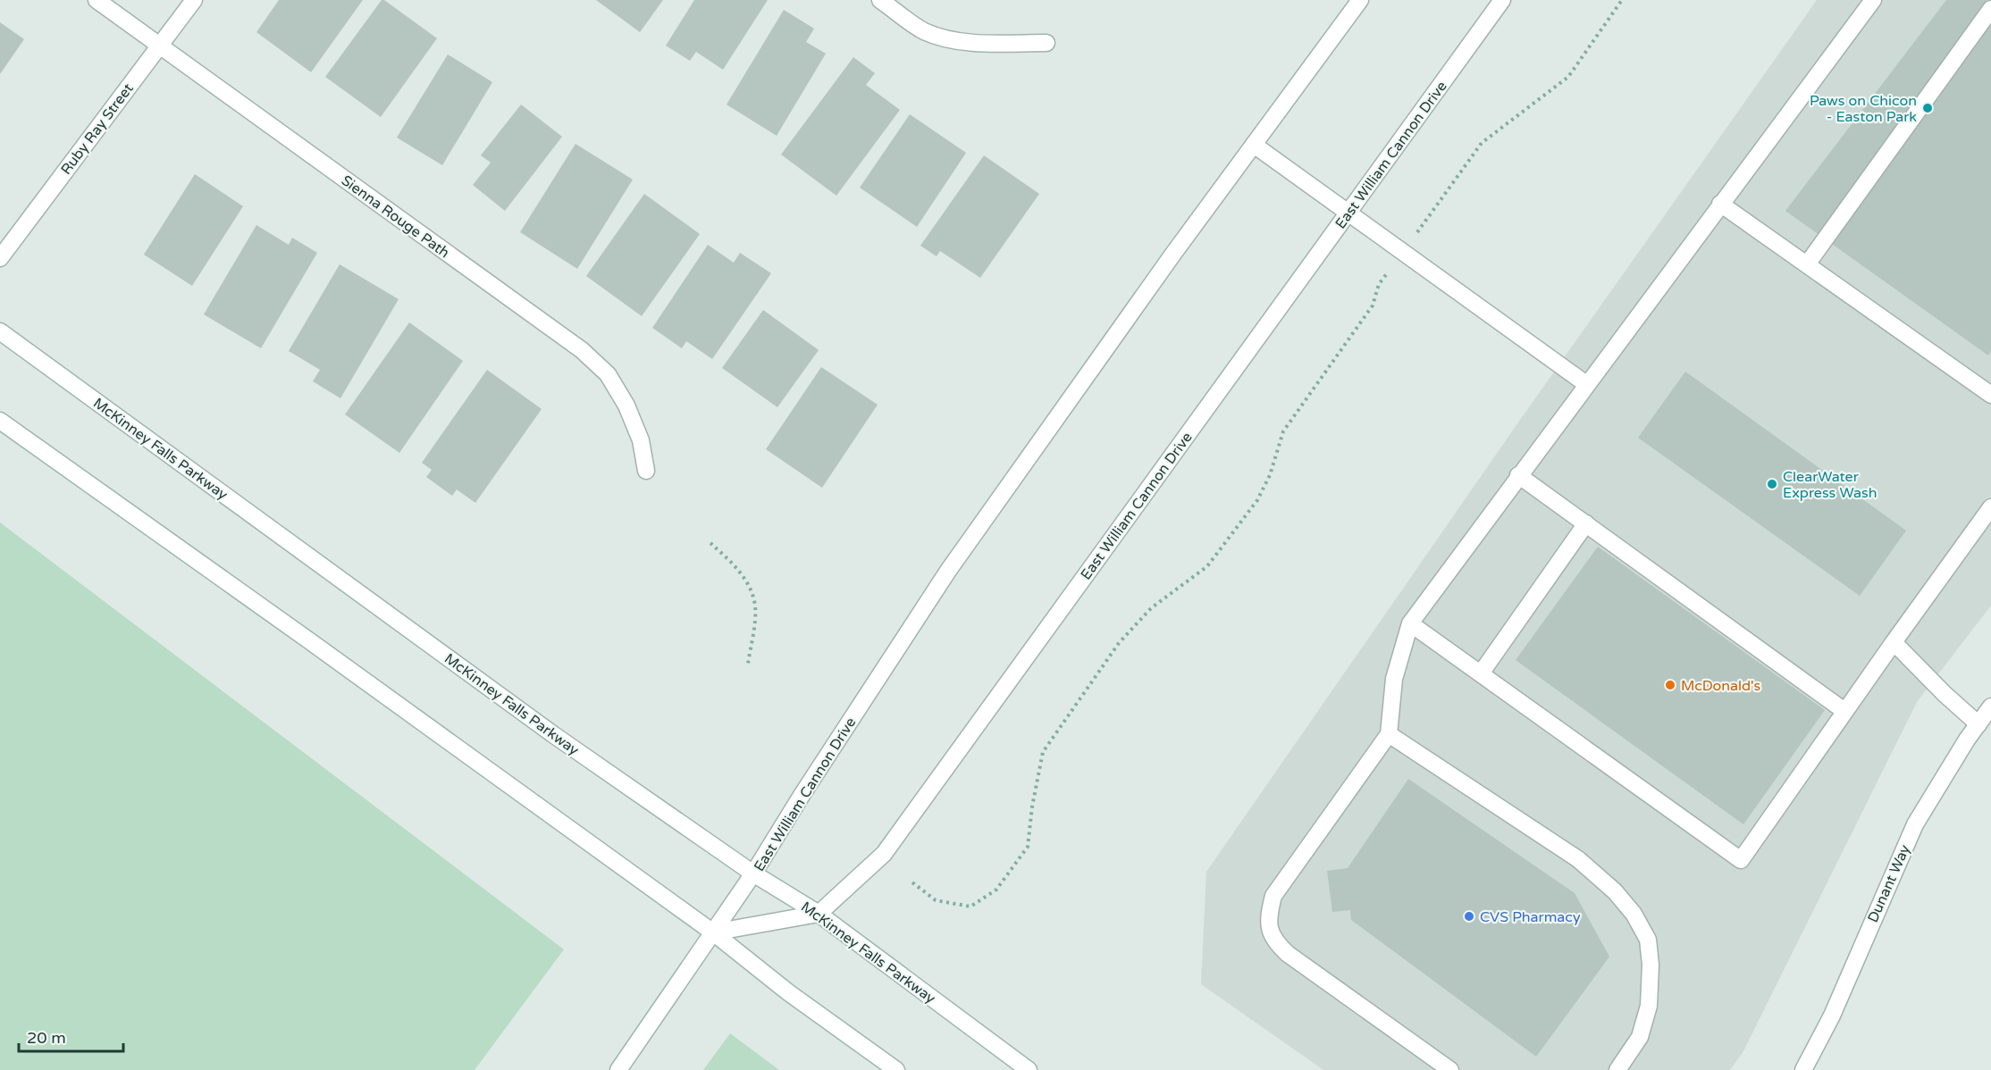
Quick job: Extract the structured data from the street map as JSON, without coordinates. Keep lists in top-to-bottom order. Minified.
{"streets":{"street":["Ruby Ray Street","East William Cannon Drive","Sienna Rouge Path","McKinney Falls Parkway","Dunant Way"]},"crossings":[["Ruby Ray Street","Sienna Rouge Path"],["East William Cannon Drive","McKinney Falls Parkway"]],"places":["Paws on Chicon - Easton Park","ClearWater Express Wash","McDonald's","CVS Pharmacy"],"scale_bar":"20 m"}
